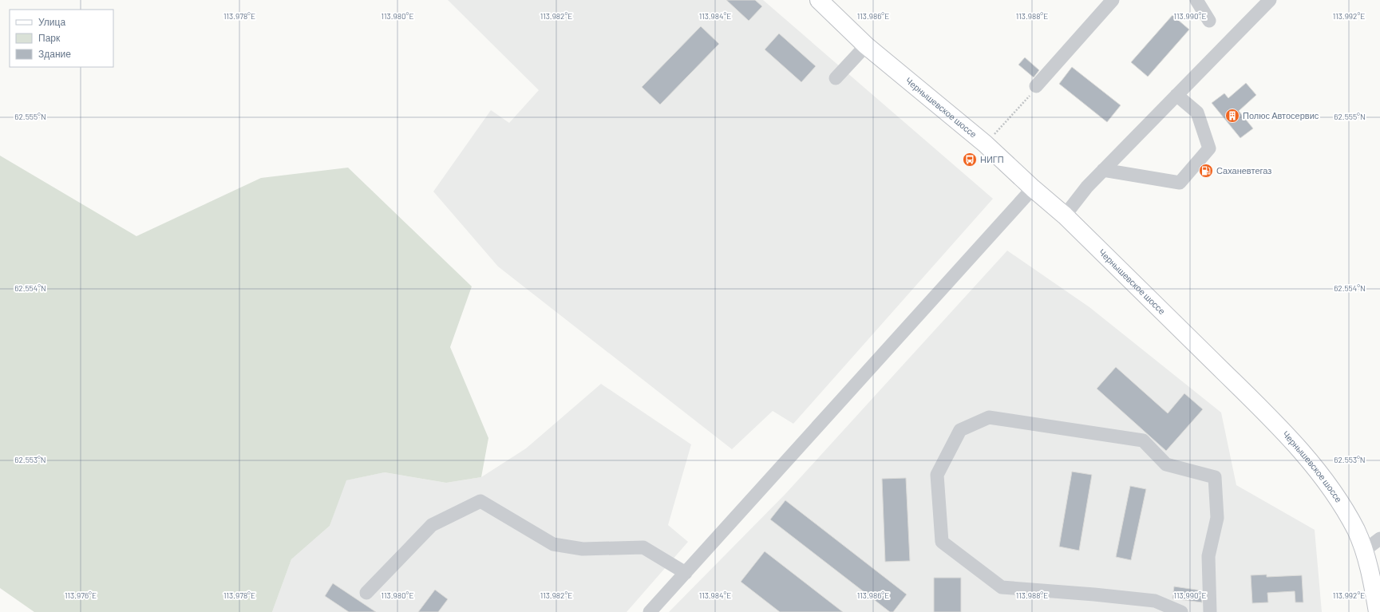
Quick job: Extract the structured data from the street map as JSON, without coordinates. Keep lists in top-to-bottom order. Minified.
{"streets":{"main road":["Чернышевское шоссе"]},"places":{"building":["Полюс Автосервис"],"bus stop":["НИГП"],"fuel station":["Саханевтегаз"]},"legend":["Улица","Парк","Здание"],"coordinates":["113.978°E","113.980°E","113.982°E","113.984°E","113.986°E","113.988°E","113.990°E","113.992°E","62.555°N","62.554°N","62.553°N","113.976°E"]}
